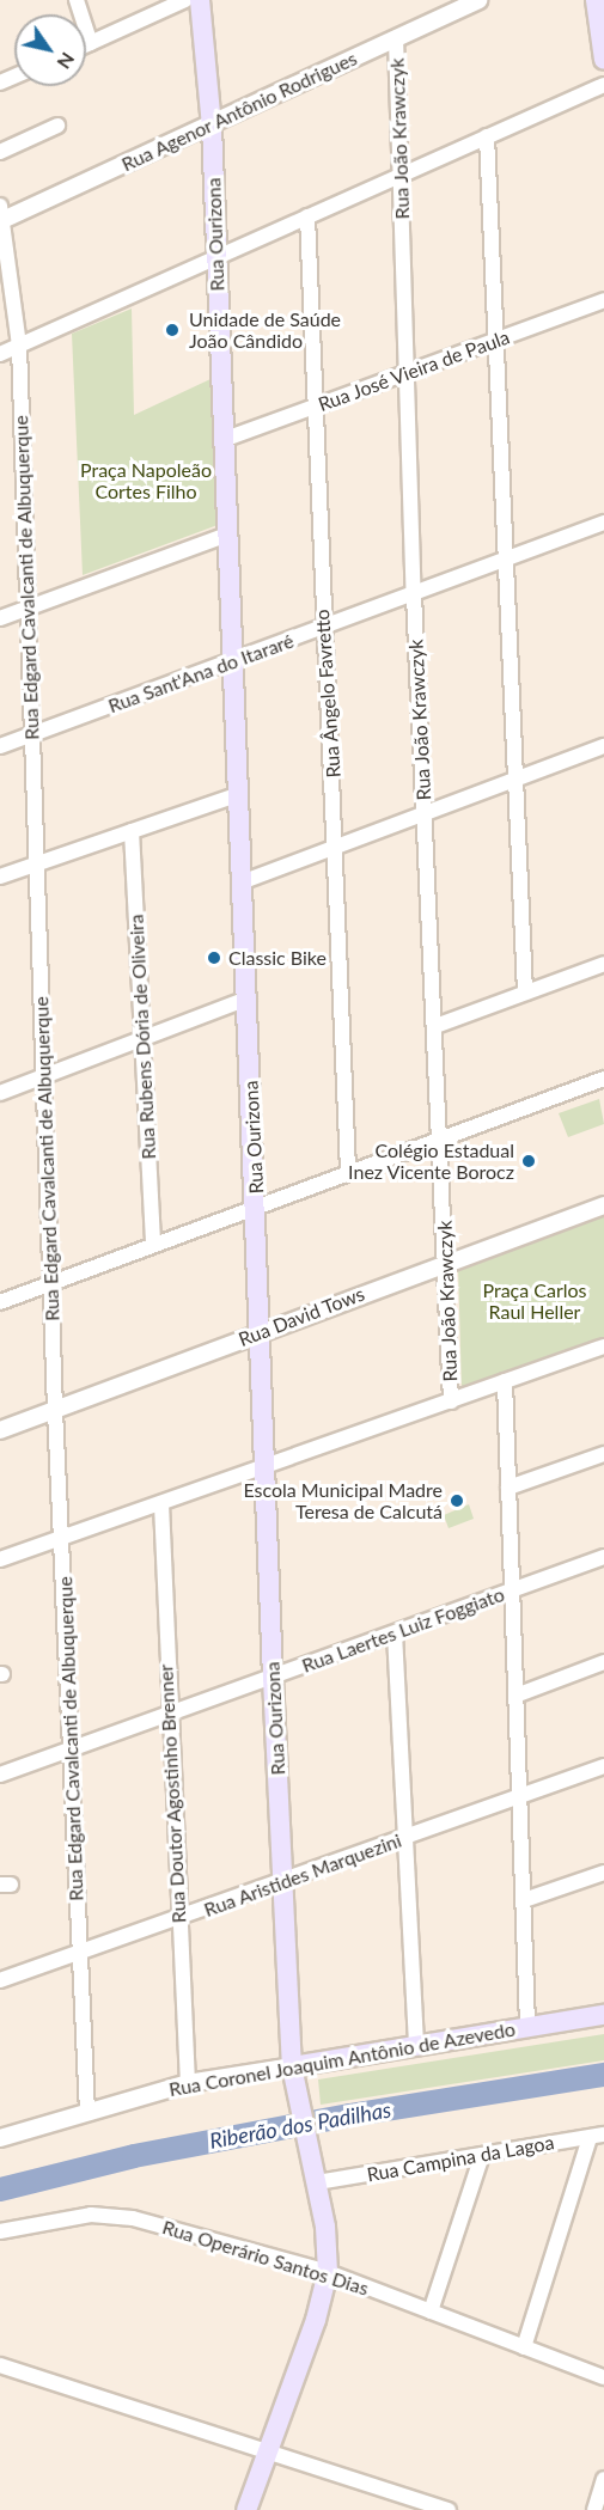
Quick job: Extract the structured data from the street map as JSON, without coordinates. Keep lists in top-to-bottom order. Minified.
{"streets":{"main road":["Rua Ourizona","Rua Coronel Joaquim Antônio de Azevedo"],"street":["Rua Agenor Antônio Rodrigues","Rua João Krawczyk","Rua José Vieira de Paula","Rua Edgard Cavalcanti de Albuquerque","Rua Sant'Ana do Itararé","Rua Ângelo Favretto","Rua Rubens Dória de Oliveira","Rua David Tows","Rua Laertes Luiz Foggiato","Rua Doutor Agostinho Brenner","Rua Aristides Marquezini","Rua Campina da Lagoa","Rua Operário Santos Dias"]},"crossings":[["Rua Agenor Antônio Rodrigues","Rua João Krawczyk"],["Rua Agenor Antônio Rodrigues","Rua Ourizona"],["Rua Agenor Antônio Rodrigues","Rua Edgard Cavalcanti de Albuquerque"],["Rua João Krawczyk","Rua José Vieira de Paula"],["Rua João Krawczyk","Rua Sant'Ana do Itararé"],["Rua João Krawczyk","Rua David Tows"],["Rua Ourizona","Rua José Vieira de Paula"],["Rua Ourizona","Rua Sant'Ana do Itararé"],["Rua Ourizona","Rua David Tows"],["Rua Ourizona","Rua Laertes Luiz Foggiato"],["Rua Ourizona","Rua Aristides Marquezini"],["Rua Ourizona","Rua Coronel Joaquim Antônio de Azevedo"],["Rua Ourizona","Rua Campina da Lagoa"],["Rua Ourizona","Rua Operário Santos Dias"],["Rua José Vieira de Paula","Rua Ângelo Favretto"],["Rua Edgard Cavalcanti de Albuquerque","Rua Sant'Ana do Itararé"],["Rua Edgard Cavalcanti de Albuquerque","Rua David Tows"],["Rua Edgard Cavalcanti de Albuquerque","Rua Laertes Luiz Foggiato"],["Rua Edgard Cavalcanti de Albuquerque","Rua Aristides Marquezini"],["Rua Edgard Cavalcanti de Albuquerque","Rua Coronel Joaquim Antônio de Azevedo"],["Rua Sant'Ana do Itararé","Rua Ângelo Favretto"],["Rua Laertes Luiz Foggiato","Rua Doutor Agostinho Brenner"],["Rua Doutor Agostinho Brenner","Rua Aristides Marquezini"],["Rua Doutor Agostinho Brenner","Rua Coronel Joaquim Antônio de Azevedo"]],"water":["Riberão dos Padilhas"],"parks":["Praça Napoleão Cortes Filho","Praça Carlos Raul Heller"],"places":["Unidade de Saúde João Cândido","Classic Bike","Colégio Estadual Inez Vicente Borocz","Escola Municipal Madre Teresa de Calcutá"],"north":"bottom right"}
